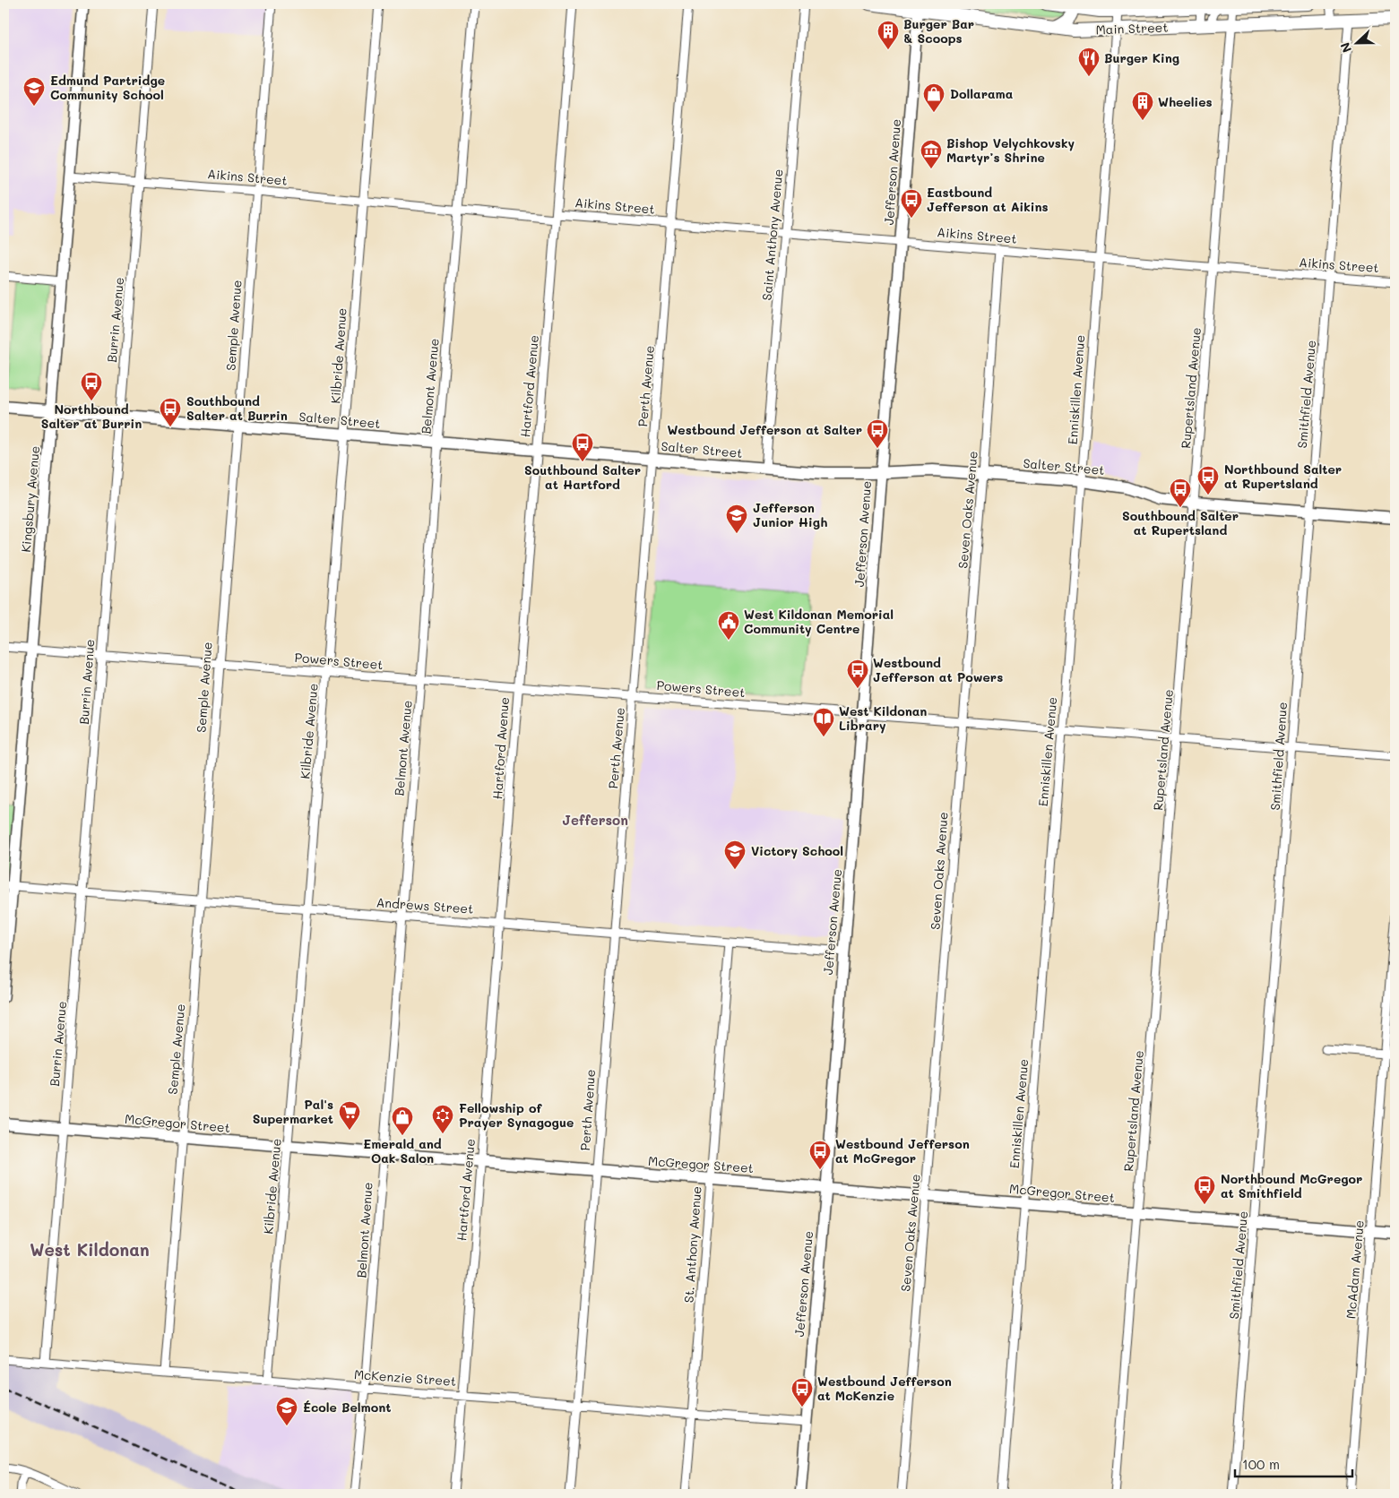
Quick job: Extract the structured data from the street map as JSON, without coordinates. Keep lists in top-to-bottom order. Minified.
{"streets":{"main road":["Main Street","Salter Street","McGregor Street"],"street":["Jefferson Avenue","Aikins Street","Saint Anthony Avenue","Burrin Avenue","Semple Avenue","Kilbride Avenue","Belmont Avenue","Hartford Avenue","Perth Avenue","Rupertsland Avenue","Enniskillen Avenue","Smithfield Avenue","Kingsbury Avenue","Seven Oaks Avenue","Powers Street","Andrews Street","St. Anthony Avenue","McAdam Avenue","McKenzie Street"]},"crossings":[["Main Street","Jefferson Avenue"],["Main Street","Rupertsland Avenue"],["Main Street","Enniskillen Avenue"],["Main Street","Smithfield Avenue"],["Jefferson Avenue","Aikins Street"],["Jefferson Avenue","Salter Street"],["Jefferson Avenue","Powers Street"],["Jefferson Avenue","Andrews Street"],["Jefferson Avenue","McGregor Street"],["Jefferson Avenue","McKenzie Street"],["Aikins Street","Saint Anthony Avenue"],["Aikins Street","Burrin Avenue"],["Aikins Street","Semple Avenue"],["Aikins Street","Kilbride Avenue"],["Aikins Street","Belmont Avenue"],["Aikins Street","Hartford Avenue"],["Aikins Street","Perth Avenue"],["Aikins Street","Rupertsland Avenue"],["Aikins Street","Enniskillen Avenue"],["Aikins Street","Smithfield Avenue"],["Aikins Street","Kingsbury Avenue"],["Aikins Street","Seven Oaks Avenue"],["Saint Anthony Avenue","Salter Street"],["Burrin Avenue","Salter Street"],["Burrin Avenue","Powers Street"],["Burrin Avenue","Andrews Street"],["Burrin Avenue","McGregor Street"],["Burrin Avenue","McKenzie Street"],["Semple Avenue","Salter Street"],["Semple Avenue","Powers Street"],["Semple Avenue","Andrews Street"],["Semple Avenue","McGregor Street"],["Semple Avenue","McKenzie Street"],["Kilbride Avenue","Salter Street"],["Kilbride Avenue","Powers Street"],["Kilbride Avenue","Andrews Street"],["Kilbride Avenue","McGregor Street"],["Kilbride Avenue","McKenzie Street"],["Belmont Avenue","Salter Street"],["Belmont Avenue","Powers Street"],["Belmont Avenue","Andrews Street"],["Belmont Avenue","McGregor Street"],["Belmont Avenue","McKenzie Street"],["Hartford Avenue","Salter Street"],["Hartford Avenue","Powers Street"],["Hartford Avenue","Andrews Street"],["Hartford Avenue","McGregor Street"],["Hartford Avenue","McKenzie Street"],["Perth Avenue","Salter Street"],["Perth Avenue","Powers Street"],["Perth Avenue","Andrews Street"],["Perth Avenue","McGregor Street"],["Perth Avenue","McKenzie Street"],["Rupertsland Avenue","Salter Street"],["Rupertsland Avenue","Powers Street"],["Rupertsland Avenue","McGregor Street"],["Enniskillen Avenue","Salter Street"],["Enniskillen Avenue","Powers Street"],["Enniskillen Avenue","McGregor Street"],["Smithfield Avenue","Salter Street"],["Smithfield Avenue","Powers Street"],["Smithfield Avenue","McGregor Street"],["Salter Street","Kingsbury Avenue"],["Salter Street","Seven Oaks Avenue"],["Kingsbury Avenue","Powers Street"],["Kingsbury Avenue","Andrews Street"],["Seven Oaks Avenue","Powers Street"],["Seven Oaks Avenue","McGregor Street"],["Andrews Street","St. Anthony Avenue"],["McGregor Street","St. Anthony Avenue"],["McGregor Street","McAdam Avenue"],["St. Anthony Avenue","McKenzie Street"]],"districts":["Jefferson","West Kildonan"],"places":{"building":["Burger Bar & Scoops","Wheelies"],"restaurant":["Burger King"],"school or university":["Edmund Partridge Community School","Jefferson Junior High","Victory School","École Belmont"],"shop":["Dollarama","Emerald and Oak Salon"],"museum":["Bishop Velychkovsky Martyr’s Shrine"],"bus stop":["Eastbound Jefferson at Aikins","Northbound Salter at Burrin","Southbound Salter at Burrin","Westbound Jefferson at Salter","Southbound Salter at Hartford","Northbound Salter at Rupertsland","Southbound Salter at Rupertsland","Westbound Jefferson at Powers","Westbound Jefferson at McGregor","Northbound McGregor at Smithfield","Westbound Jefferson at McKenzie"],"public building":["West Kildonan Memorial Community Centre"],"library":["West Kildonan Library"],"supermarket":["Pal's Supermarket"],"synagogue":["Fellowship of Prayer Synagogue"]},"scale_bar":"100 m","north":"left"}
